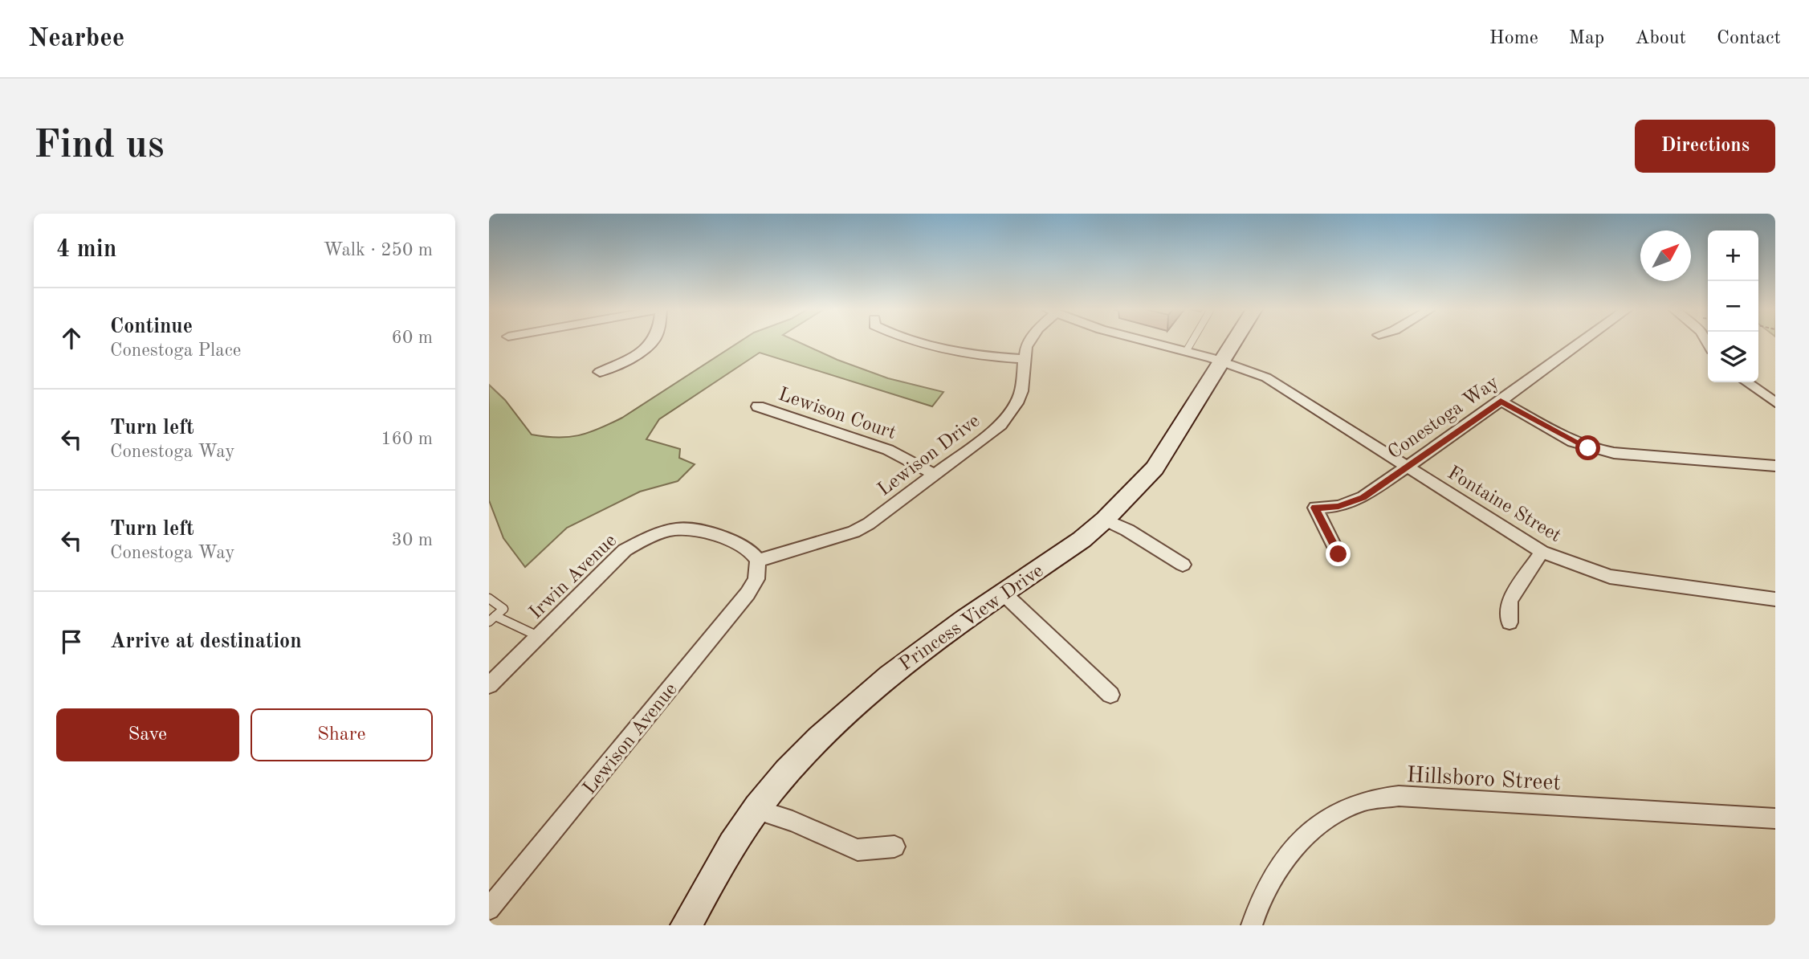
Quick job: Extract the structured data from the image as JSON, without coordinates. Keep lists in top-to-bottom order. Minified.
{"streets":{"main road":["Princess View Drive"],"street":["Lewison Court","Conestoga Way","Lewison Drive","Fontaine Street","Irwin Avenue","Lewison Avenue","Hillsboro Street"]},"crossings":[["Lewison Court","Lewison Drive"],["Conestoga Way","Fontaine Street"],["Lewison Drive","Irwin Avenue"],["Lewison Drive","Lewison Avenue"],["Fontaine Street","Princess View Drive"],["Irwin Avenue","Lewison Avenue"]],"north":"top right","page":{"header":"Nearbee","nav":["Home","Map","About","Contact"],"buttons":["Directions",["Save","Share"]],"title":"Find us","heading":["4 min","Walk · 250 m"],"map_buttons":["+","−"],"list":[["Continue","Conestoga Place","60 m"],["Turn left","Conestoga Way","160 m"],["Turn left","Conestoga Way","30 m"],"Arrive at destination"]}}
